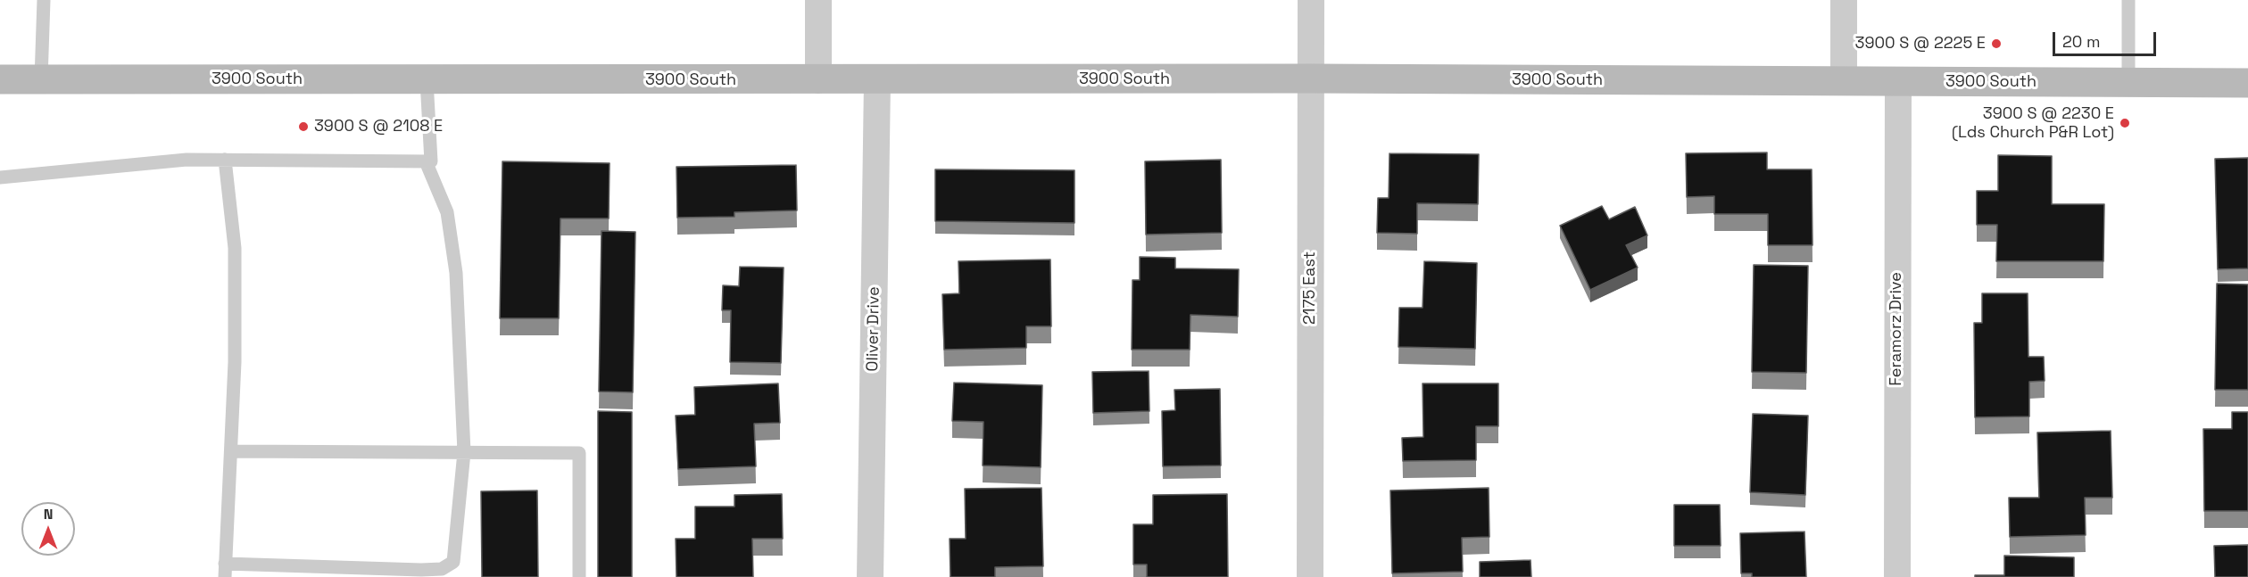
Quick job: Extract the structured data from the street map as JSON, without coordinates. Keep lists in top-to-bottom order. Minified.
{"streets":{"main road":["3900 South"],"street":["2175 East","Oliver Drive","Feramorz Drive"]},"crossings":[["3900 South","2175 East"],["3900 South","Oliver Drive"],["3900 South","Feramorz Drive"]],"places":["3900 S @ 2225 E","3900 S @ 2230 E (Lds Church P&R Lot)","3900 S @ 2108 E"],"scale_bar":"20 m","north":"top"}
